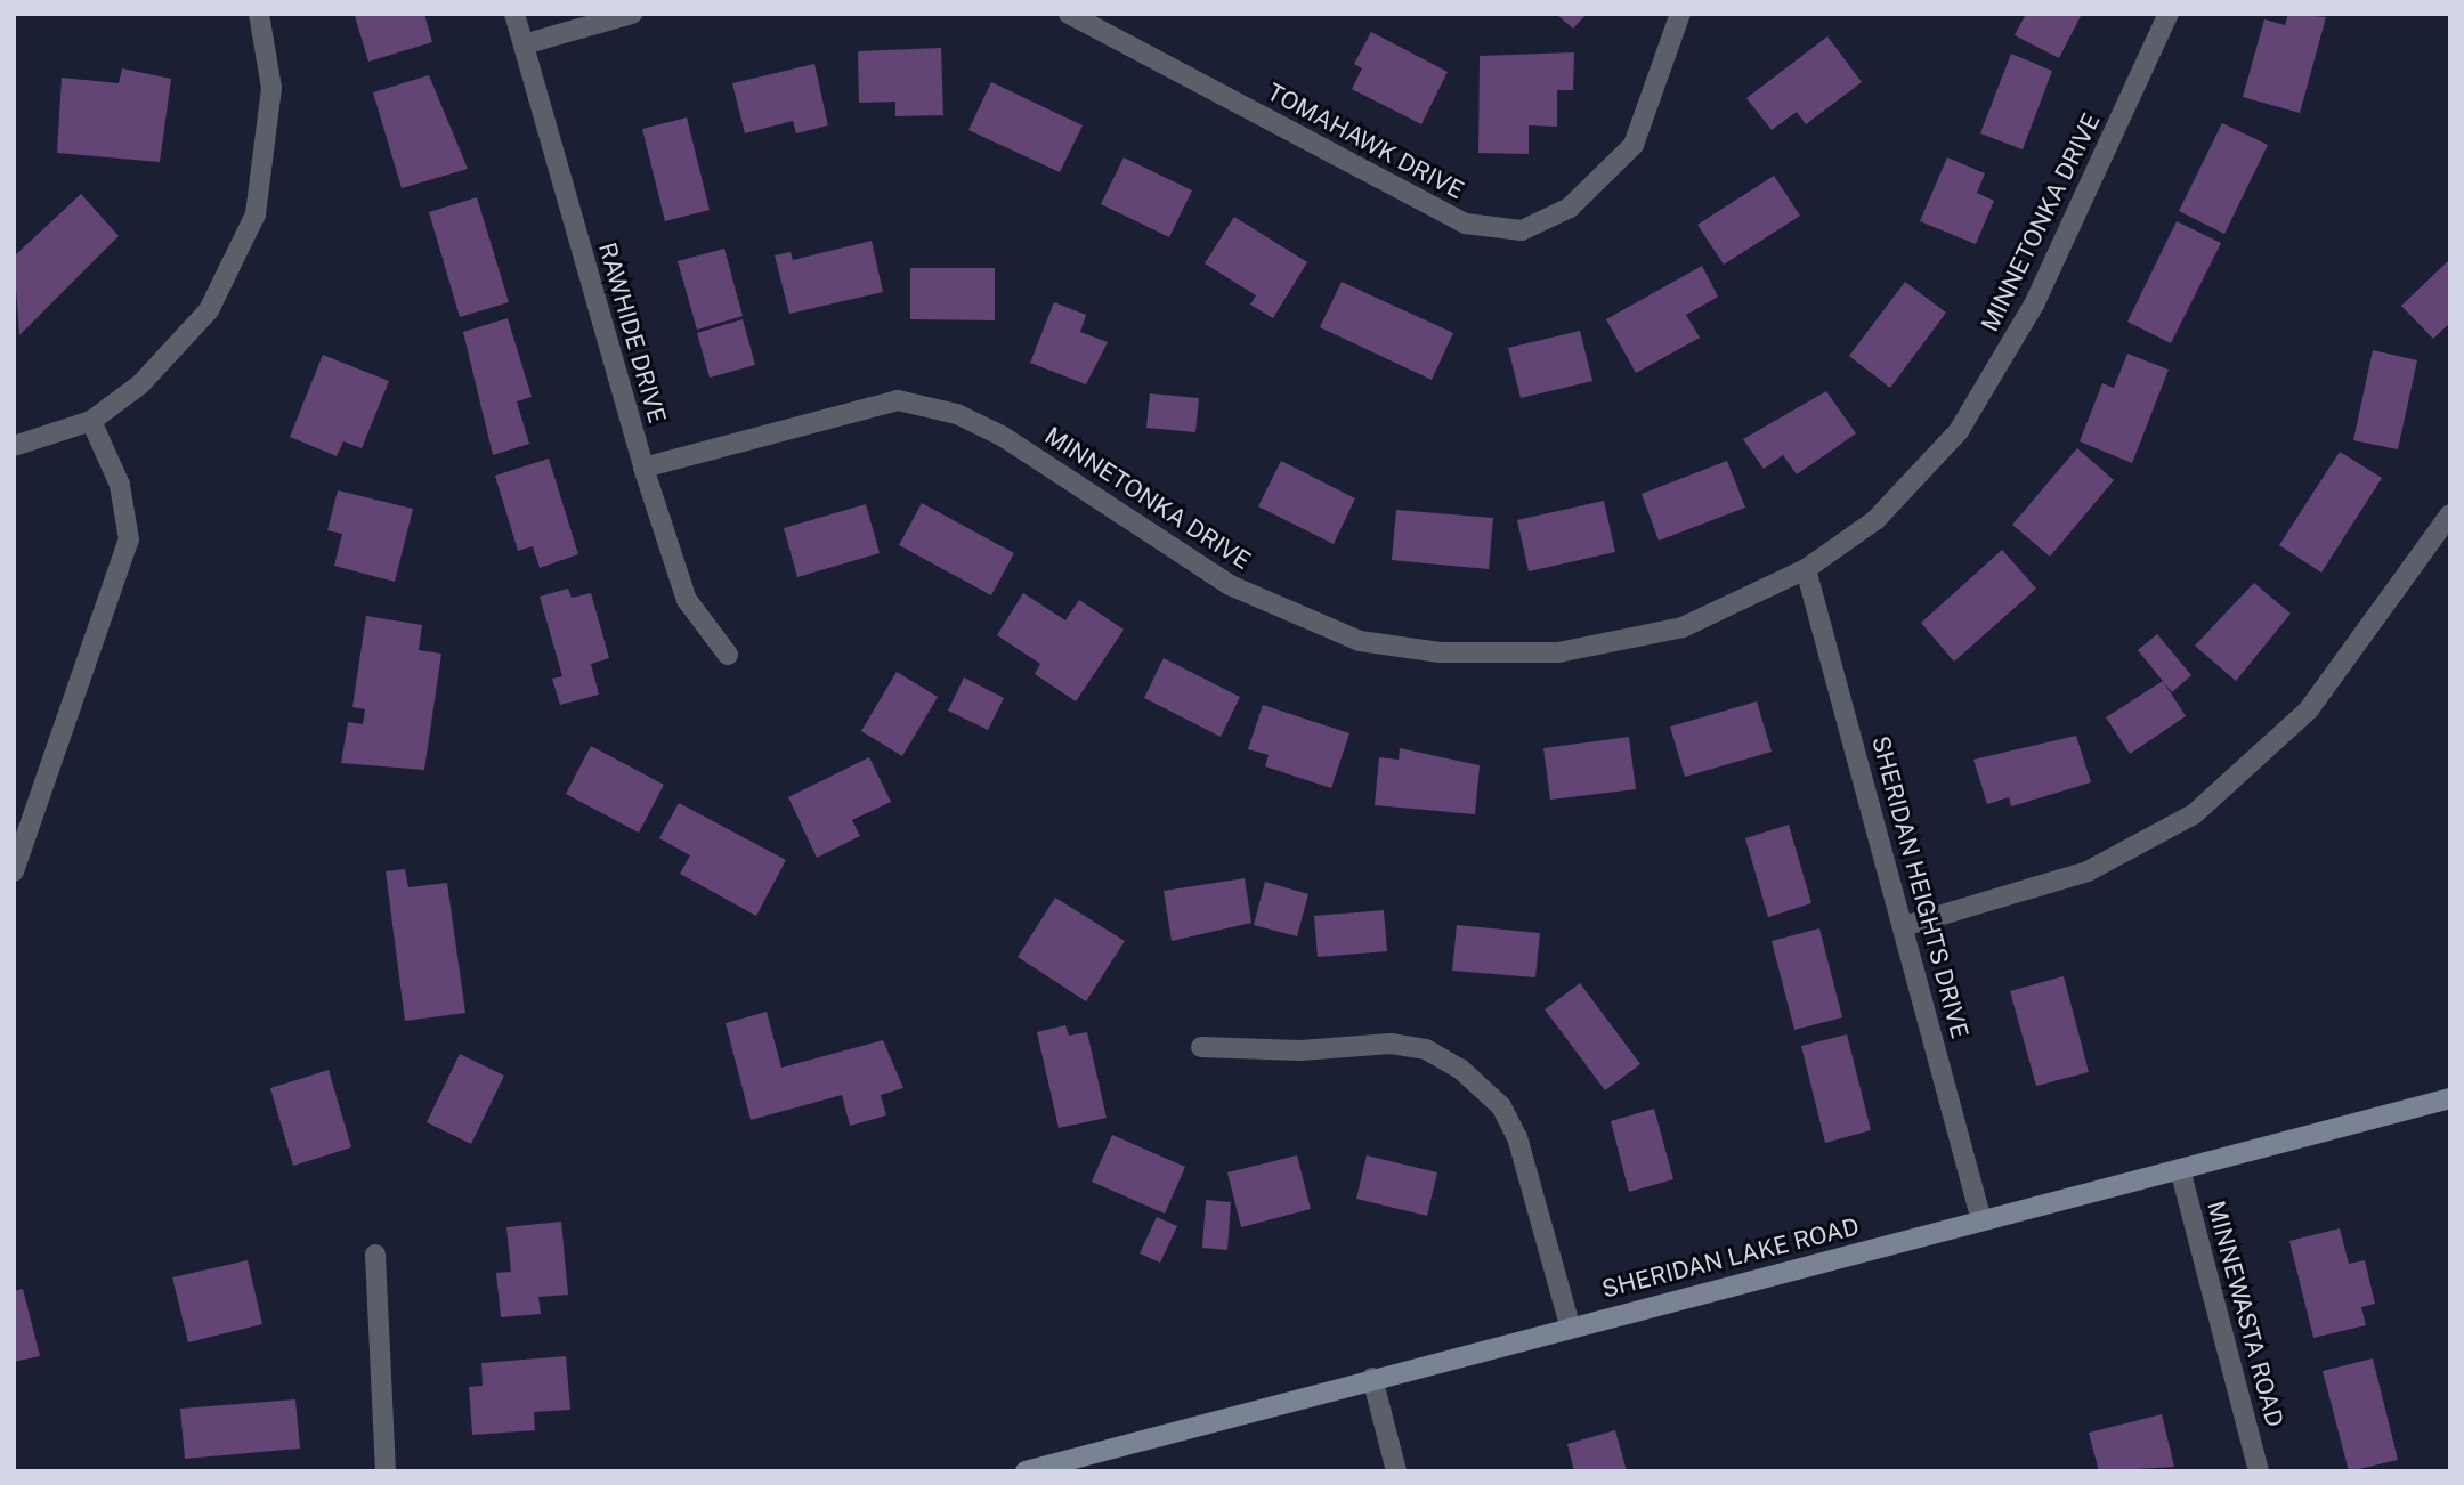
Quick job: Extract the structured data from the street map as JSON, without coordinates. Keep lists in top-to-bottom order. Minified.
{"streets":{"main road":["SHERIDAN LAKE ROAD"],"street":["TOMAHAWK DRIVE","MINNETONKA DRIVE","RAWHIDE DRIVE","SHERIDAN HEIGHTS DRIVE","MINNEWASTA ROAD"]},"crossings":[["MINNETONKA DRIVE","RAWHIDE DRIVE"],["MINNETONKA DRIVE","SHERIDAN HEIGHTS DRIVE"],["SHERIDAN HEIGHTS DRIVE","SHERIDAN LAKE ROAD"],["SHERIDAN LAKE ROAD","MINNEWASTA ROAD"]]}
